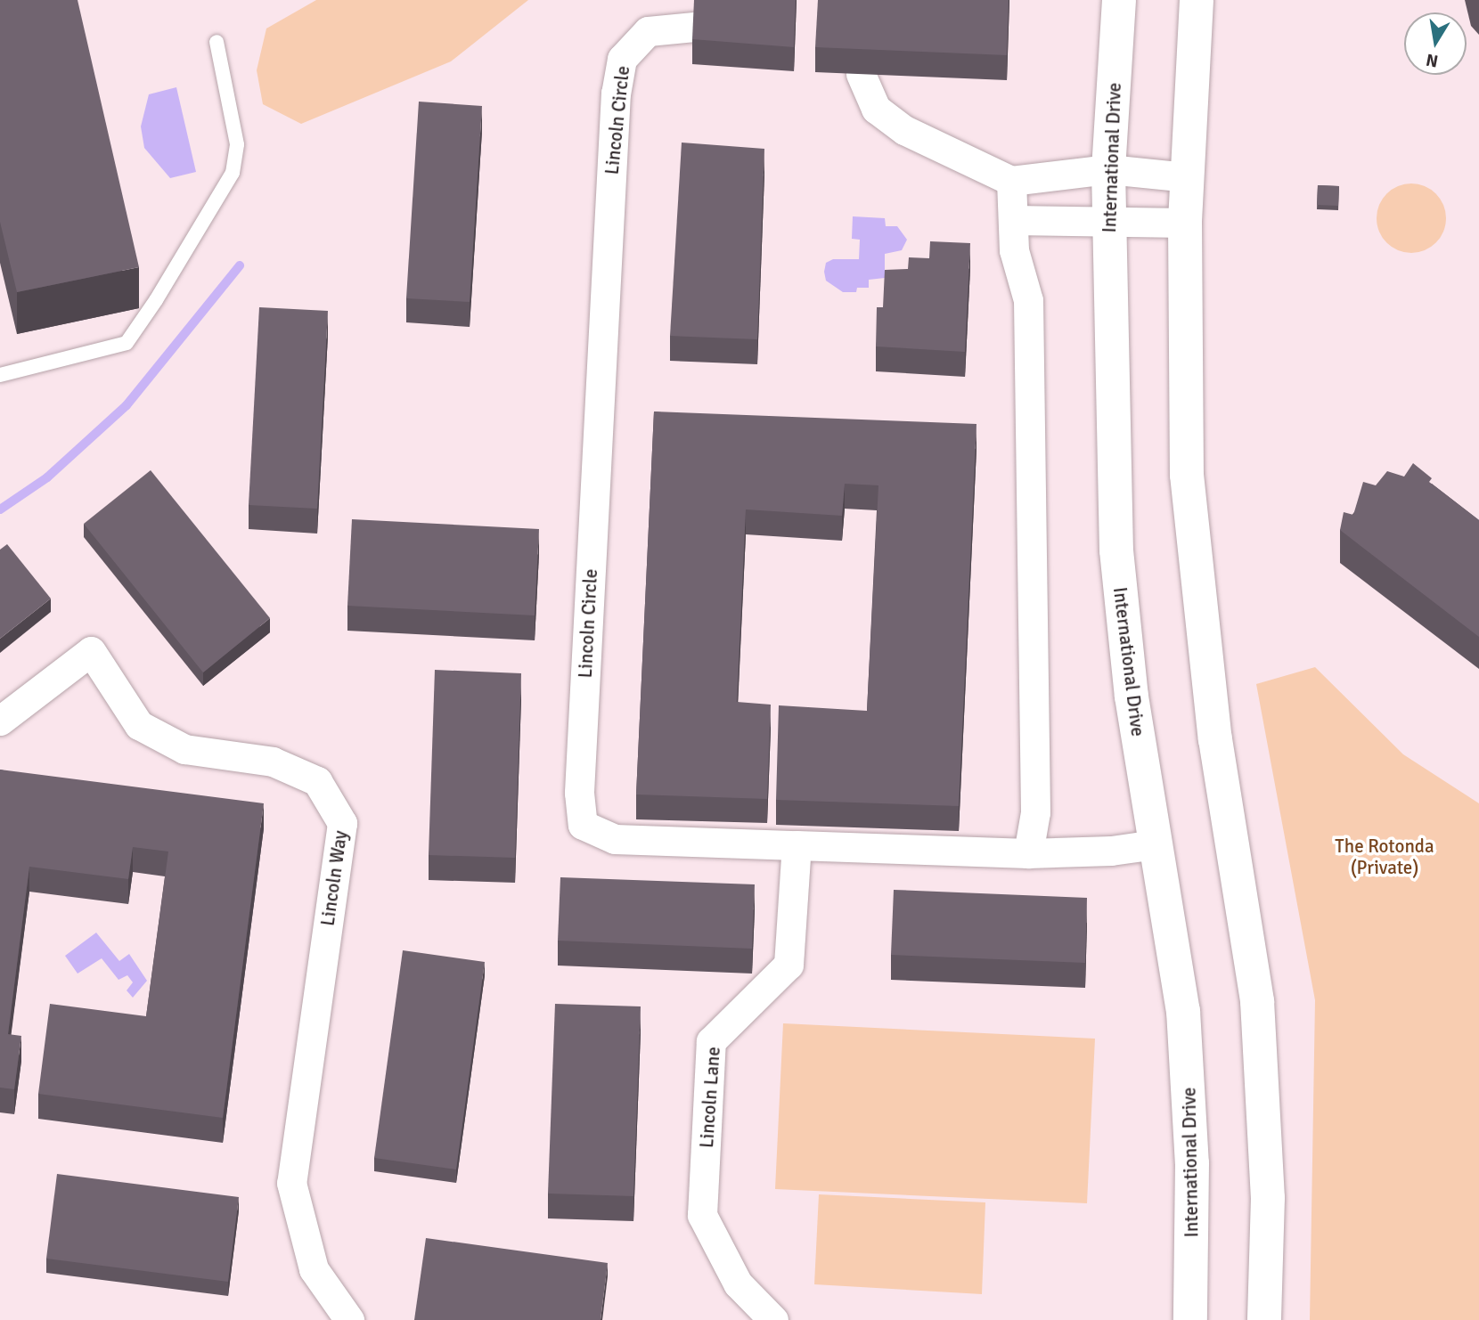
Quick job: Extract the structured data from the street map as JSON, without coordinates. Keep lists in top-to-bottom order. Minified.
{"streets":{"main road":["International Drive"],"street":["Lincoln Circle","Lincoln Way","Lincoln Lane"]},"crossings":[["Lincoln Circle","International Drive"],["Lincoln Circle","Lincoln Lane"]],"parks":["The Rotonda (Private)"],"north":"bottom"}
